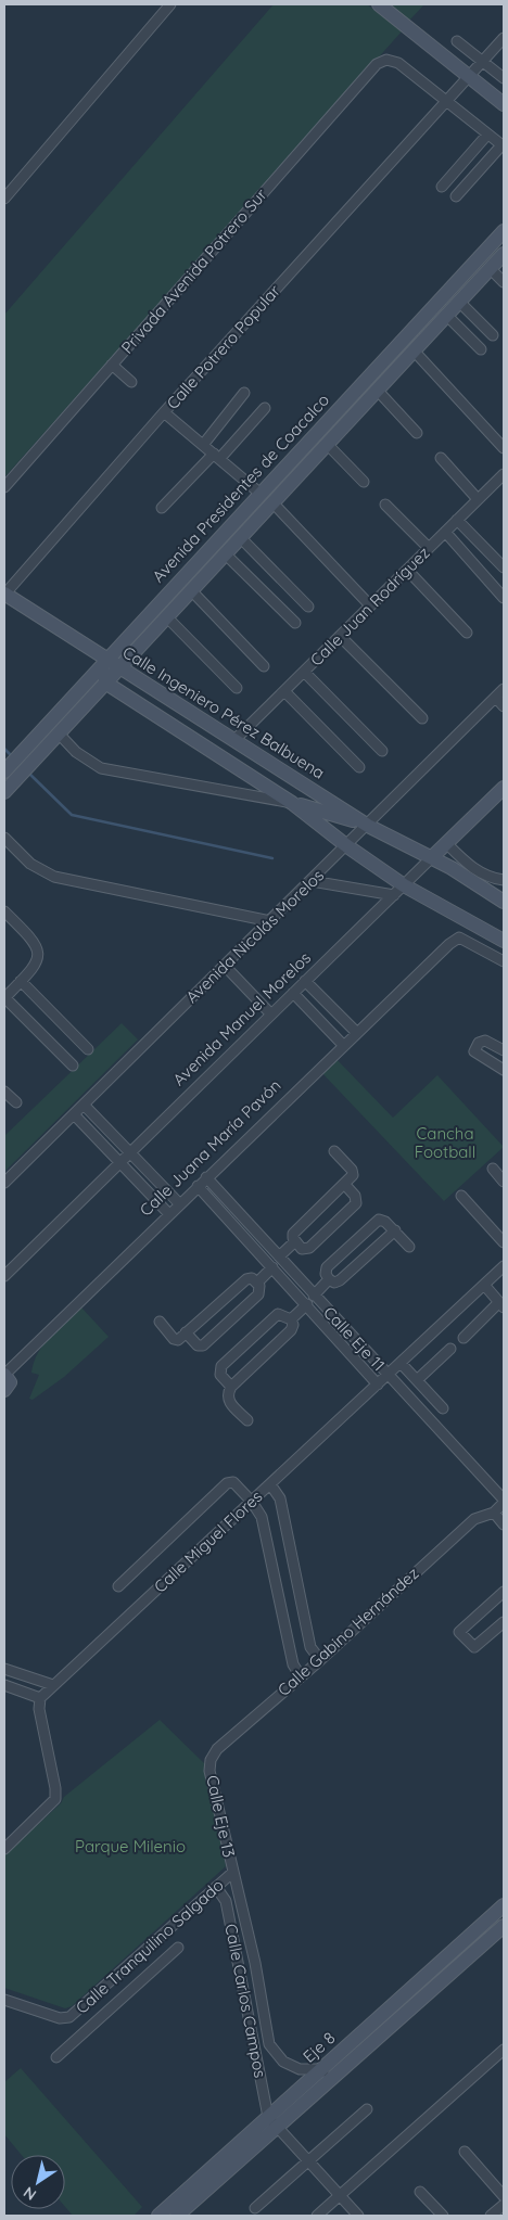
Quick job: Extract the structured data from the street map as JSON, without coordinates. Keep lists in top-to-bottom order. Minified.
{"streets":{"main road":["Avenida Presidentes de Coacalco","Calle Ingeniero Pérez Balbuena","Avenida Manuel Morelos","Calle Juana María Pavón","Eje 8"],"street":["Privada Avenida Potrero Sur","Calle Potrero Popular","Calle Juan Rodríguez","Avenida Nicolás Morelos","Calle Eje 11","Calle Miguel Flores","Calle Gabino Hernández","Calle Eje 13","Calle Tranquilino Salgado","Calle Carlos Campos"]},"crossings":[["Privada Avenida Potrero Sur","Calle Potrero Popular"],["Avenida Presidentes de Coacalco","Calle Ingeniero Pérez Balbuena"],["Calle Juan Rodríguez","Calle Ingeniero Pérez Balbuena"],["Calle Ingeniero Pérez Balbuena","Avenida Nicolás Morelos"],["Calle Juana María Pavón","Calle Eje 11"],["Calle Eje 11","Calle Miguel Flores"],["Calle Eje 11","Calle Gabino Hernández"],["Calle Gabino Hernández","Calle Eje 13"],["Calle Eje 13","Calle Tranquilino Salgado"],["Calle Eje 13","Calle Carlos Campos"],["Calle Tranquilino Salgado","Calle Carlos Campos"],["Calle Carlos Campos","Eje 8"]],"parks":["Cancha Football","Parque Milenio"],"north":"bottom left"}
